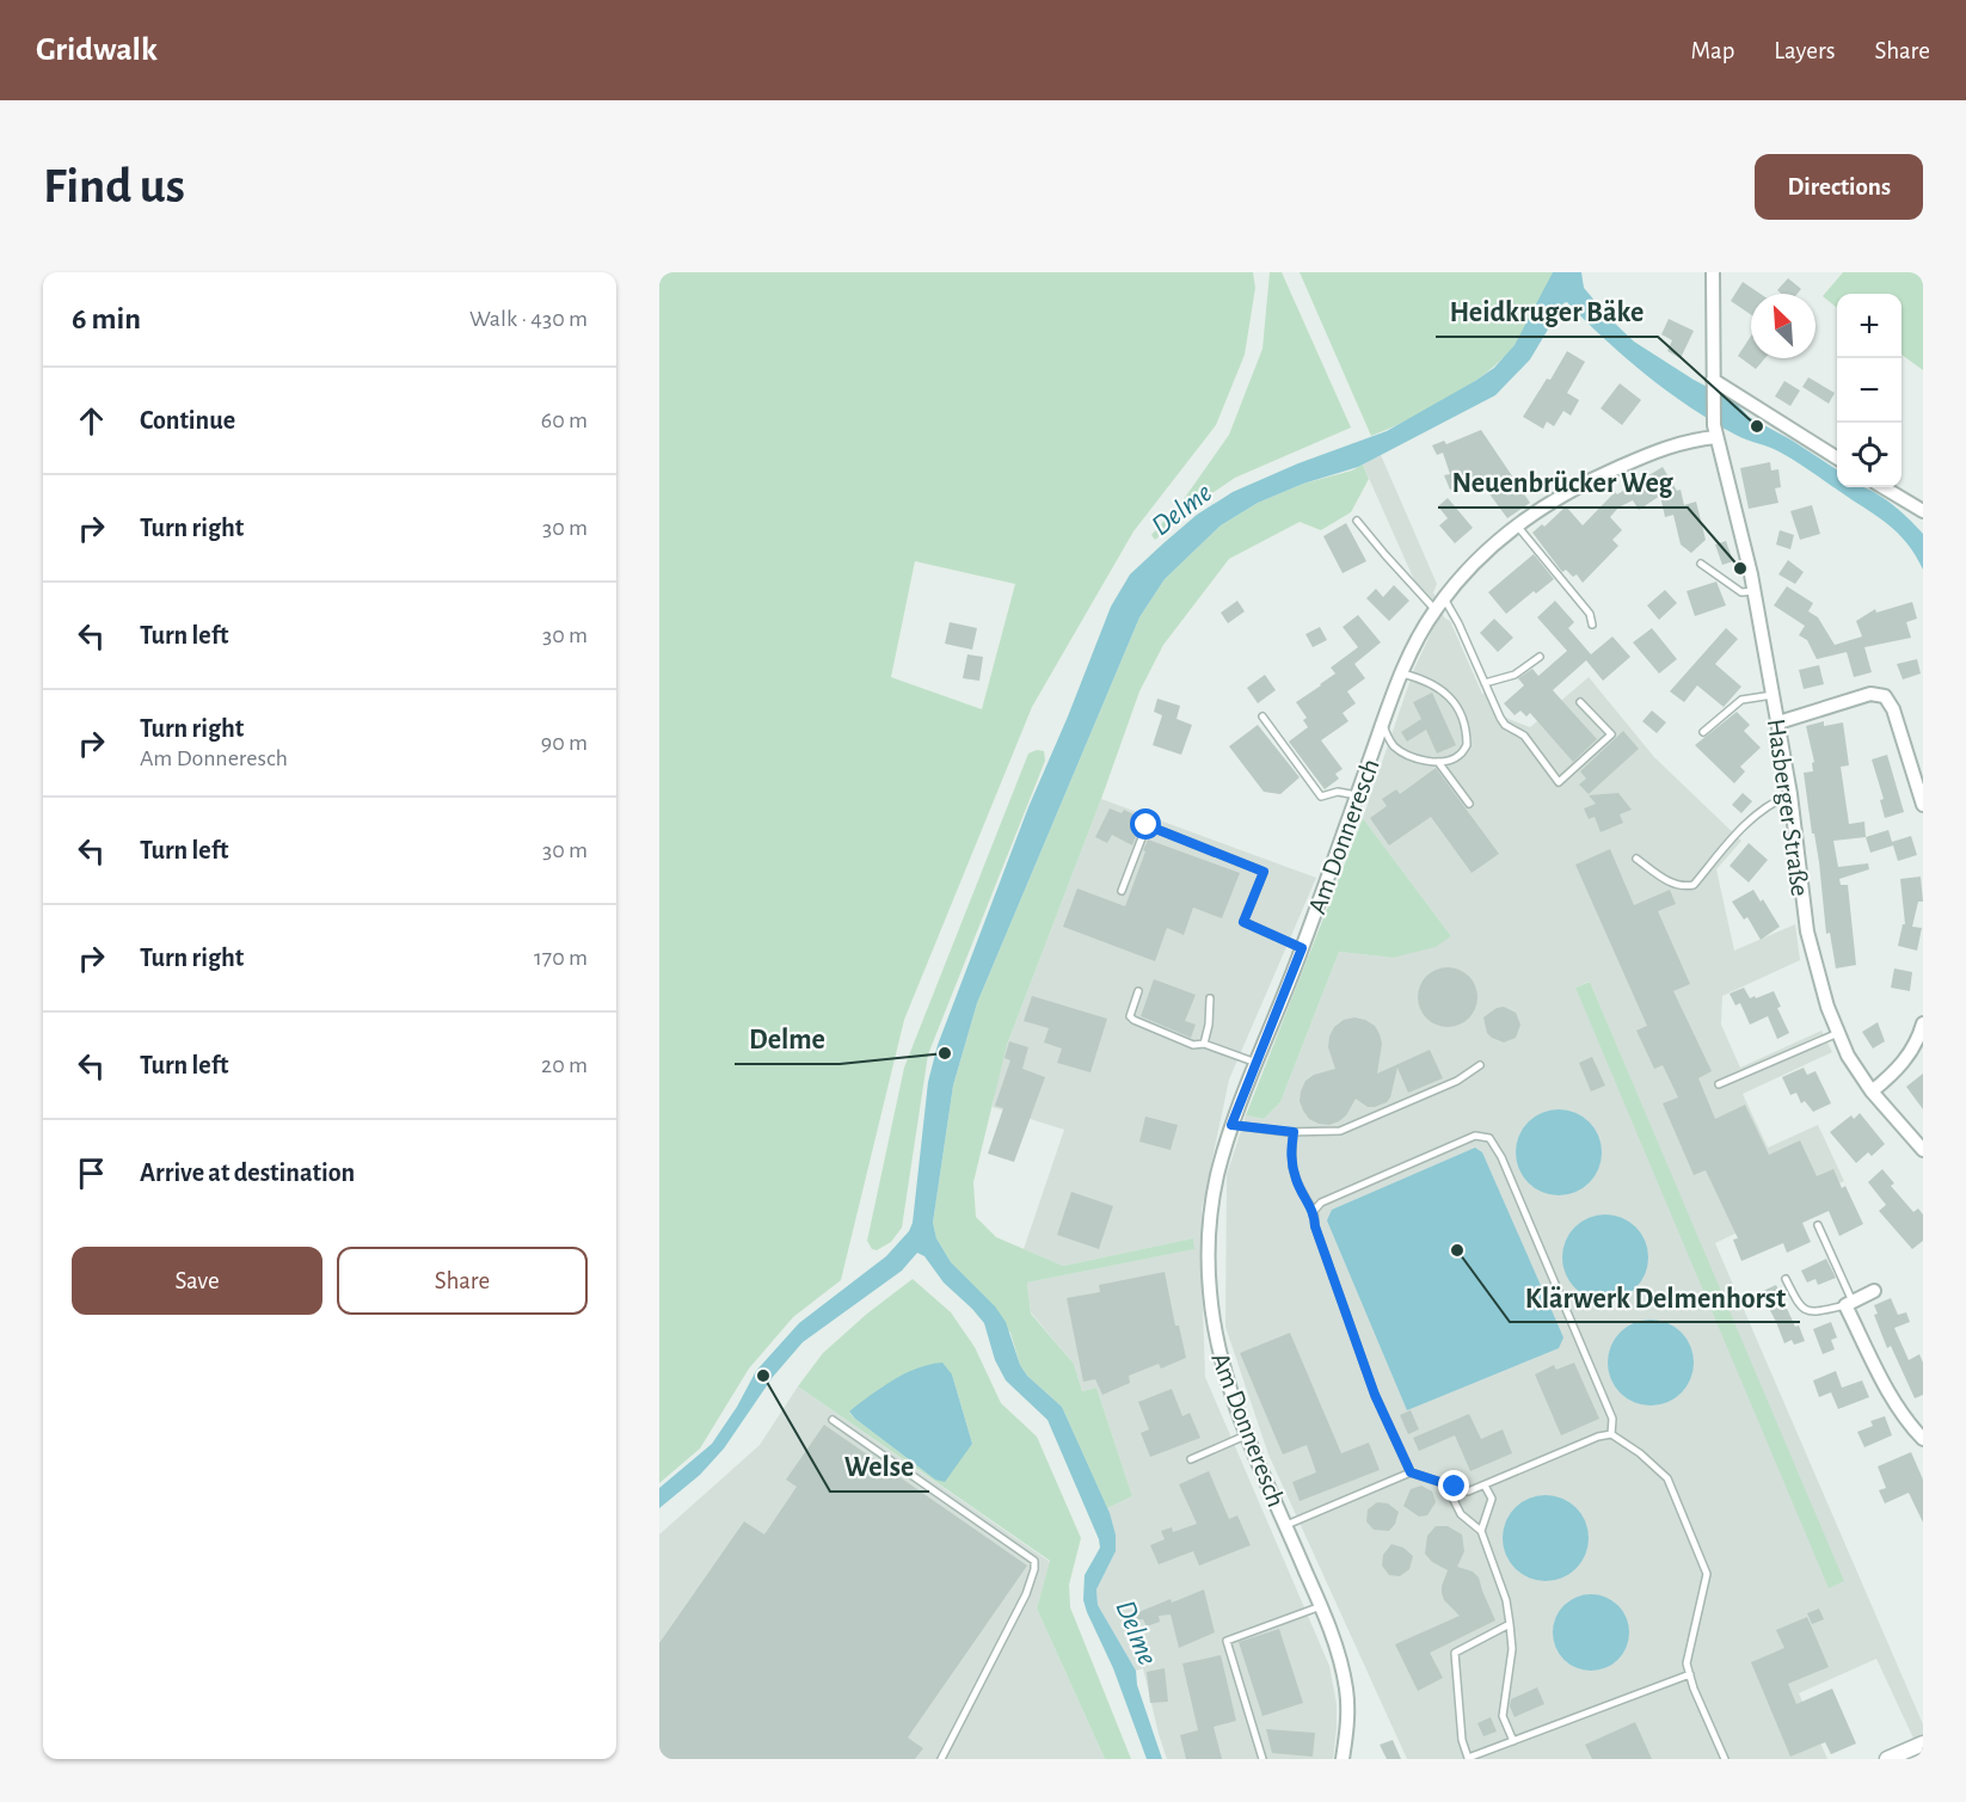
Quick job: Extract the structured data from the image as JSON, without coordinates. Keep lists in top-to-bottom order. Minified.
{"streets":{"street":["Hasberger Straße","Am Donneresch"]},"crossings":[["Hasberger Straße","Am Donneresch"]],"water":["Delme"],"places":["Heidkruger Bäke","Neuenbrücker Weg","Delme","Klärwerk Delmenhorst","Welse"],"north":"top left","page":{"header":"Gridwalk","nav":["Map","Layers","Share"],"buttons":["Directions",["Save","Share"]],"title":"Find us","heading":["6 min","Walk · 430 m"],"map_buttons":["+","−"],"list":[["Continue","60 m"],["Turn right","30 m"],["Turn left","30 m"],["Turn right","Am Donneresch","90 m"],["Turn left","30 m"],["Turn right","170 m"],["Turn left","20 m"],"Arrive at destination"]}}
